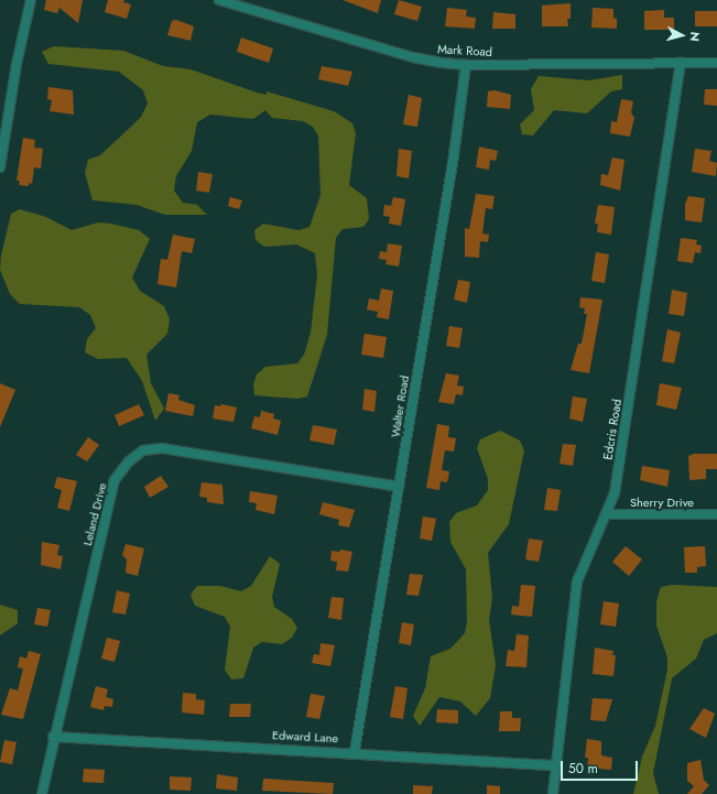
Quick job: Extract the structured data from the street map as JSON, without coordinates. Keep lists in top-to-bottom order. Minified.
{"streets":{"street":["Mark Road","Walter Road","Edcris Road","Sherry Drive","Leland Drive","Edward Lane"]},"crossings":[["Mark Road","Walter Road"],["Mark Road","Edcris Road"],["Walter Road","Leland Drive"],["Walter Road","Edward Lane"],["Edcris Road","Sherry Drive"],["Edcris Road","Edward Lane"],["Leland Drive","Edward Lane"]],"scale_bar":"50 m","north":"right"}
